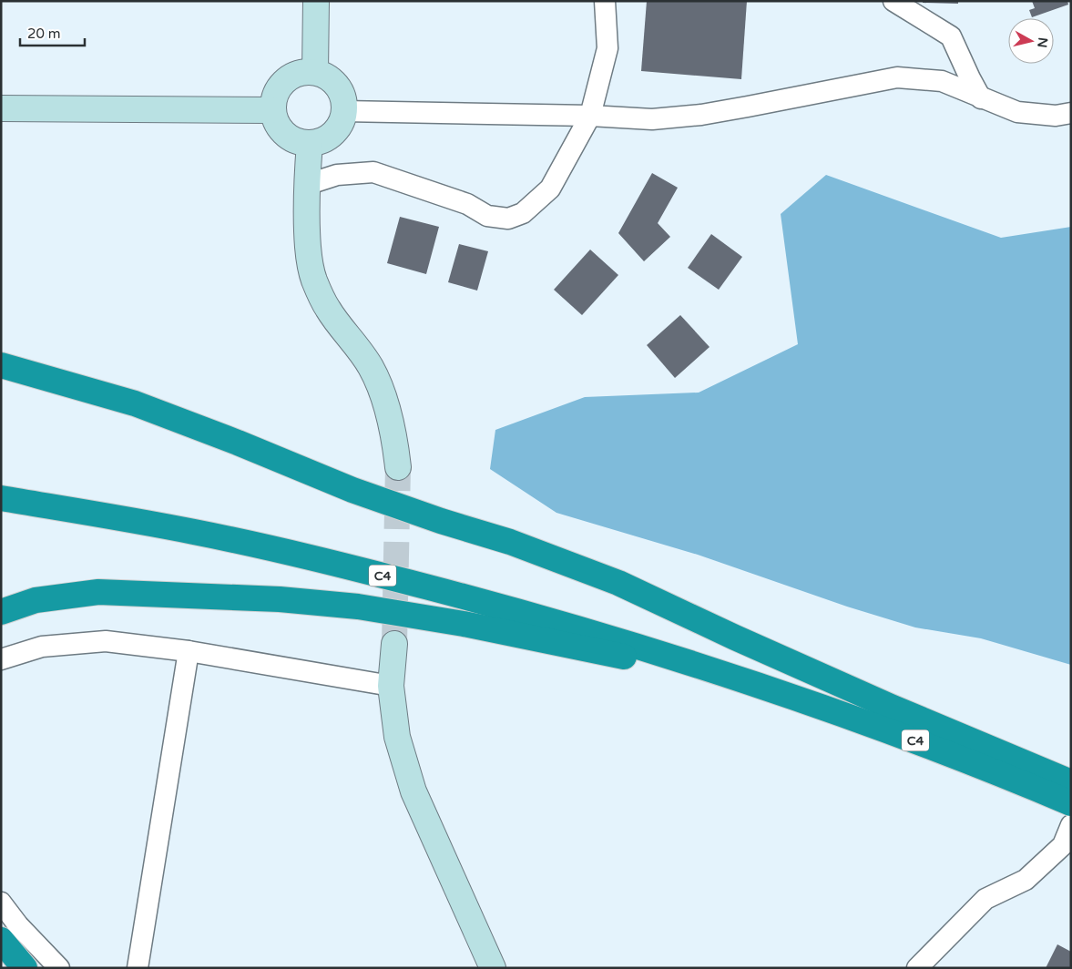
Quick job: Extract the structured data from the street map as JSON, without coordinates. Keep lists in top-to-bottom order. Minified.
{"streets":{"highway":["C4"]},"scale_bar":"20 m","north":"right"}
